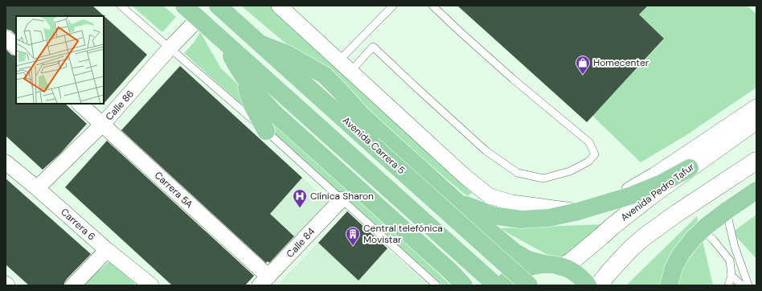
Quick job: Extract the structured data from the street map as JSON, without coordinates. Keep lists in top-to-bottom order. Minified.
{"streets":{"main road":["Avenida Carrera 5","Avenida Pedro Tafur"],"street":["Calle 86","Carrera 5A","Carrera 6","Calle 84"]},"crossings":[["Calle 86","Carrera 5A"],["Calle 86","Carrera 6"],["Carrera 5A","Calle 84"]],"places":{"shop":["Homecenter"],"hospital":["Clínica Sharon"],"building":["Central telefónica Movistar"]}}
